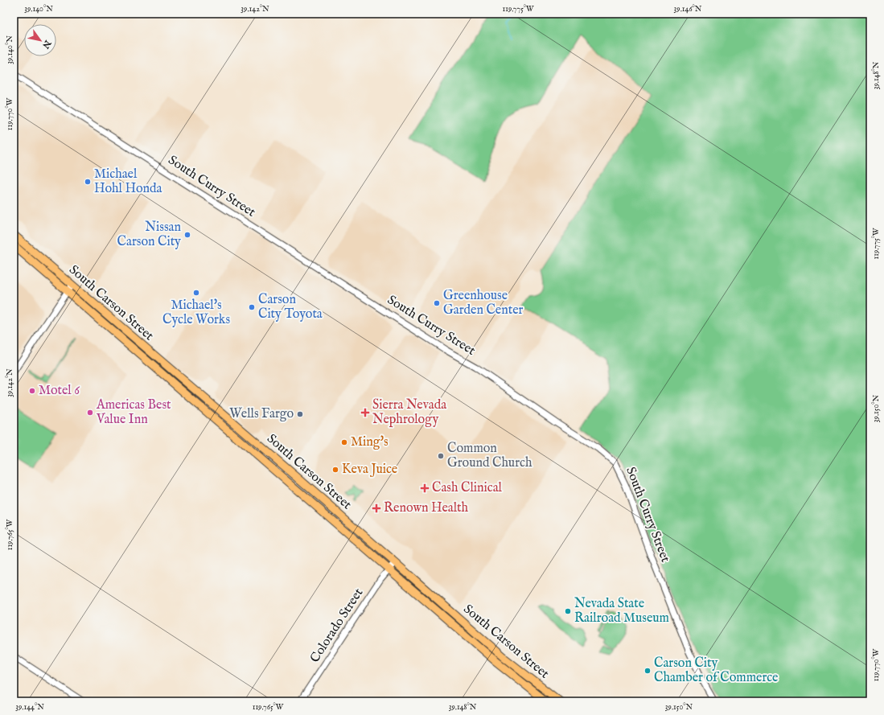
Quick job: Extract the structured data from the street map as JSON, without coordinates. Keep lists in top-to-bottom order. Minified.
{"streets":{"main road":["South Carson Street"],"street":["South Curry Street","Colorado Street"]},"crossings":[["South Carson Street","Colorado Street"]],"places":{"other":["Michael Hohl Honda","Nissan Carson City","Michael's Cycle Works","Greenhouse Garden Center","Carson City Toyota","Motel 6","Americas Best Value Inn","Wells Fargo","Ming's","Common Ground Church","Keva Juice","Nevada State Railroad Museum","Carson City Chamber of Commerce"],"health":["Sierra Nevada Nephrology","Cash Clinical","Renown Health"]},"north":"bottom right","coordinates":["39.140°N","39.142°N","119.775°W","39.146°N","39.148°N","119.770°W","39.150°N","119.765°W","39.144°N"]}
